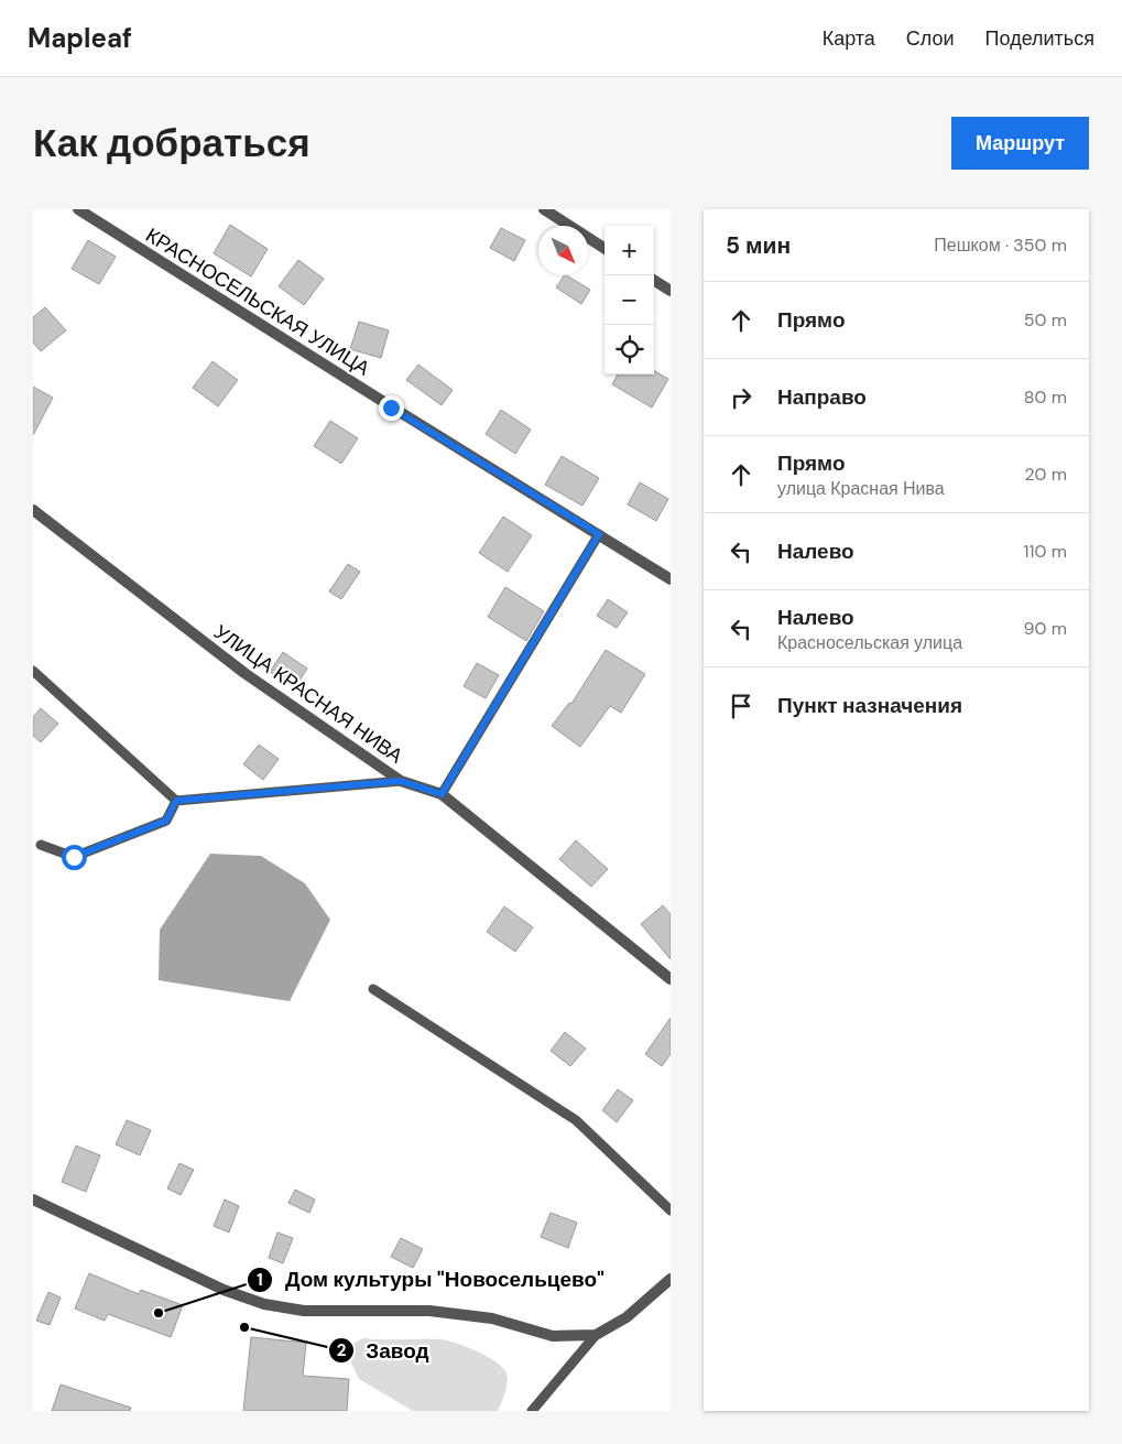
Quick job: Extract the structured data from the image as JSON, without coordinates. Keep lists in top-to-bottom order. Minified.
{"streets":{"street":["КРАСНОСЕЛЬСКАЯ УЛИЦА","УЛИЦА КРАСНАЯ НИВА"]},"places":["Дом культуры \"Новосельцево\"","Завод"],"north":"bottom right","page":{"header":"Mapleaf","nav":["Карта","Слои","Поделиться"],"buttons":"Маршрут","title":"Как добраться","heading":["5 мин","Пешком · 350 m"],"map_buttons":["+","−"],"list":[["Прямо","50 m"],["Направо","80 m"],["Прямо","улица Красная Нива","20 m"],["Налево","110 m"],["Налево","Красносельская улица","90 m"],"Пункт назначения"]}}
